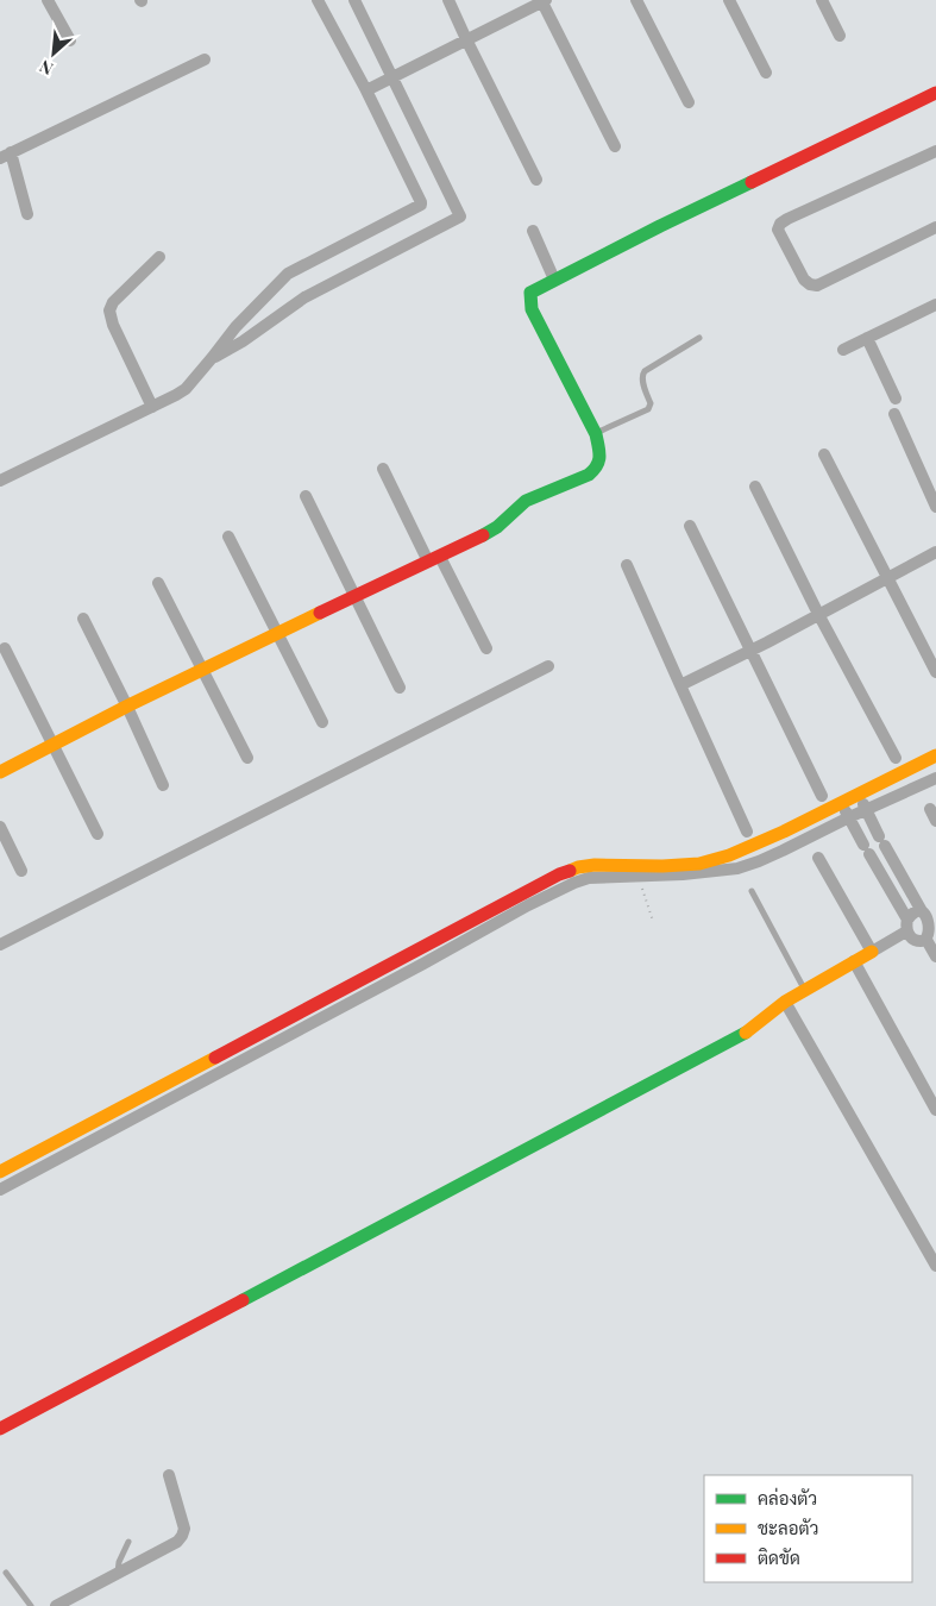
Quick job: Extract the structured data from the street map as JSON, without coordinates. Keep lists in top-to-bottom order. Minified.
{"legend":["คล่องตัว","ชะลอตัว","ติดขัด"],"north":"bottom left"}
